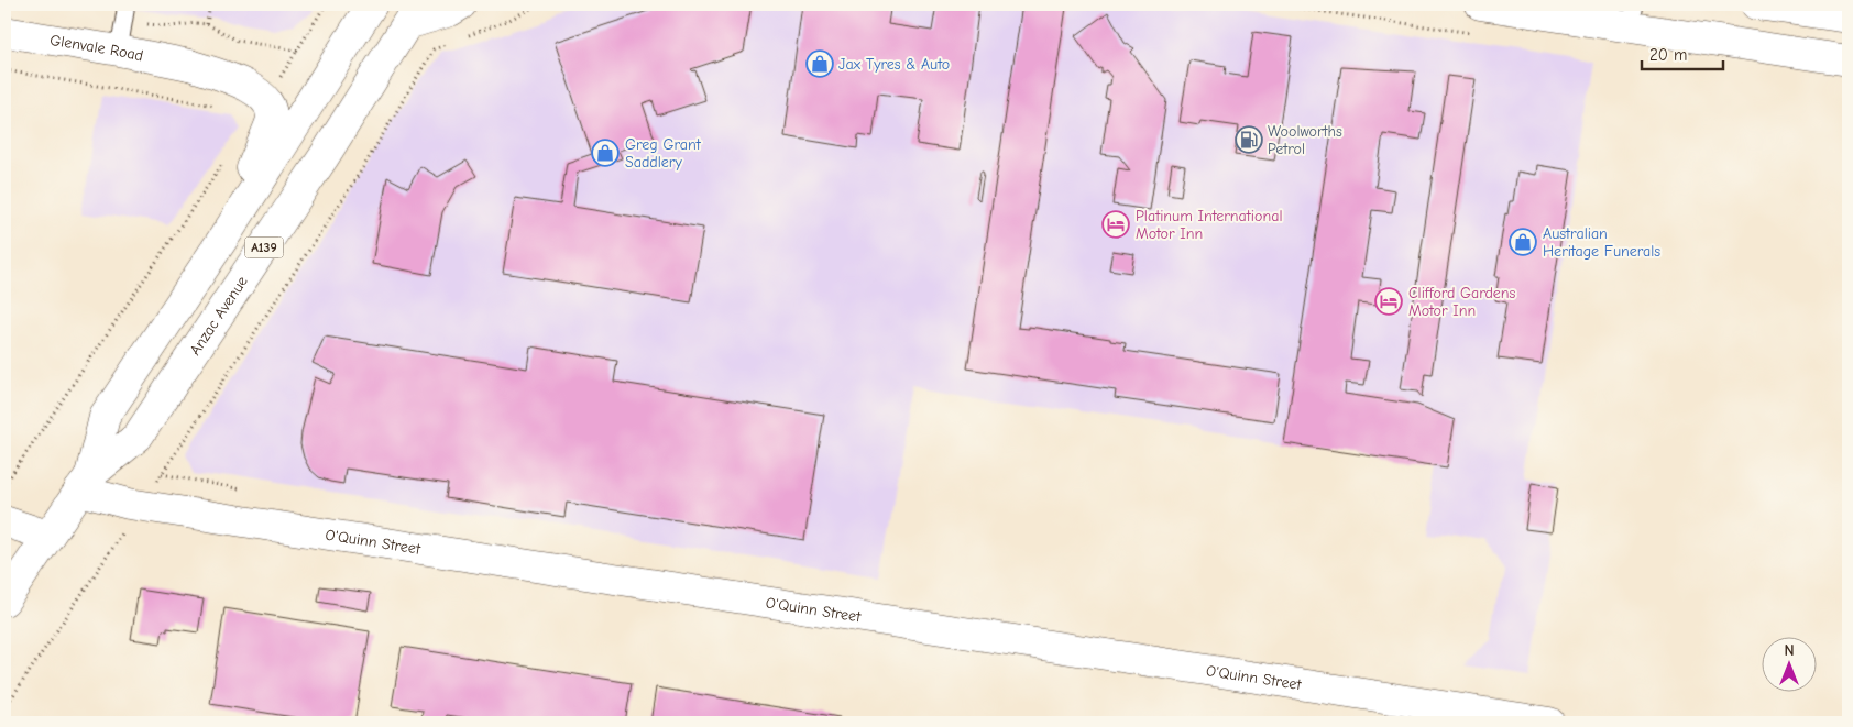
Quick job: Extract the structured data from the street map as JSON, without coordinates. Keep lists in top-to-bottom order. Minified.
{"streets":{"main road":["Glenvale Road","A139","Anzac Avenue","O'Quinn Street"]},"crossings":[["Anzac Avenue","O'Quinn Street"]],"places":{"shop":["Jax Tyres & Auto","Greg Grant Saddlery","Australian Heritage Funerals"],"fuel station":["Woolworths Petrol"],"hotel":["Platinum International Motor Inn","Clifford Gardens Motor Inn"]},"scale_bar":"20 m","north":"top"}
